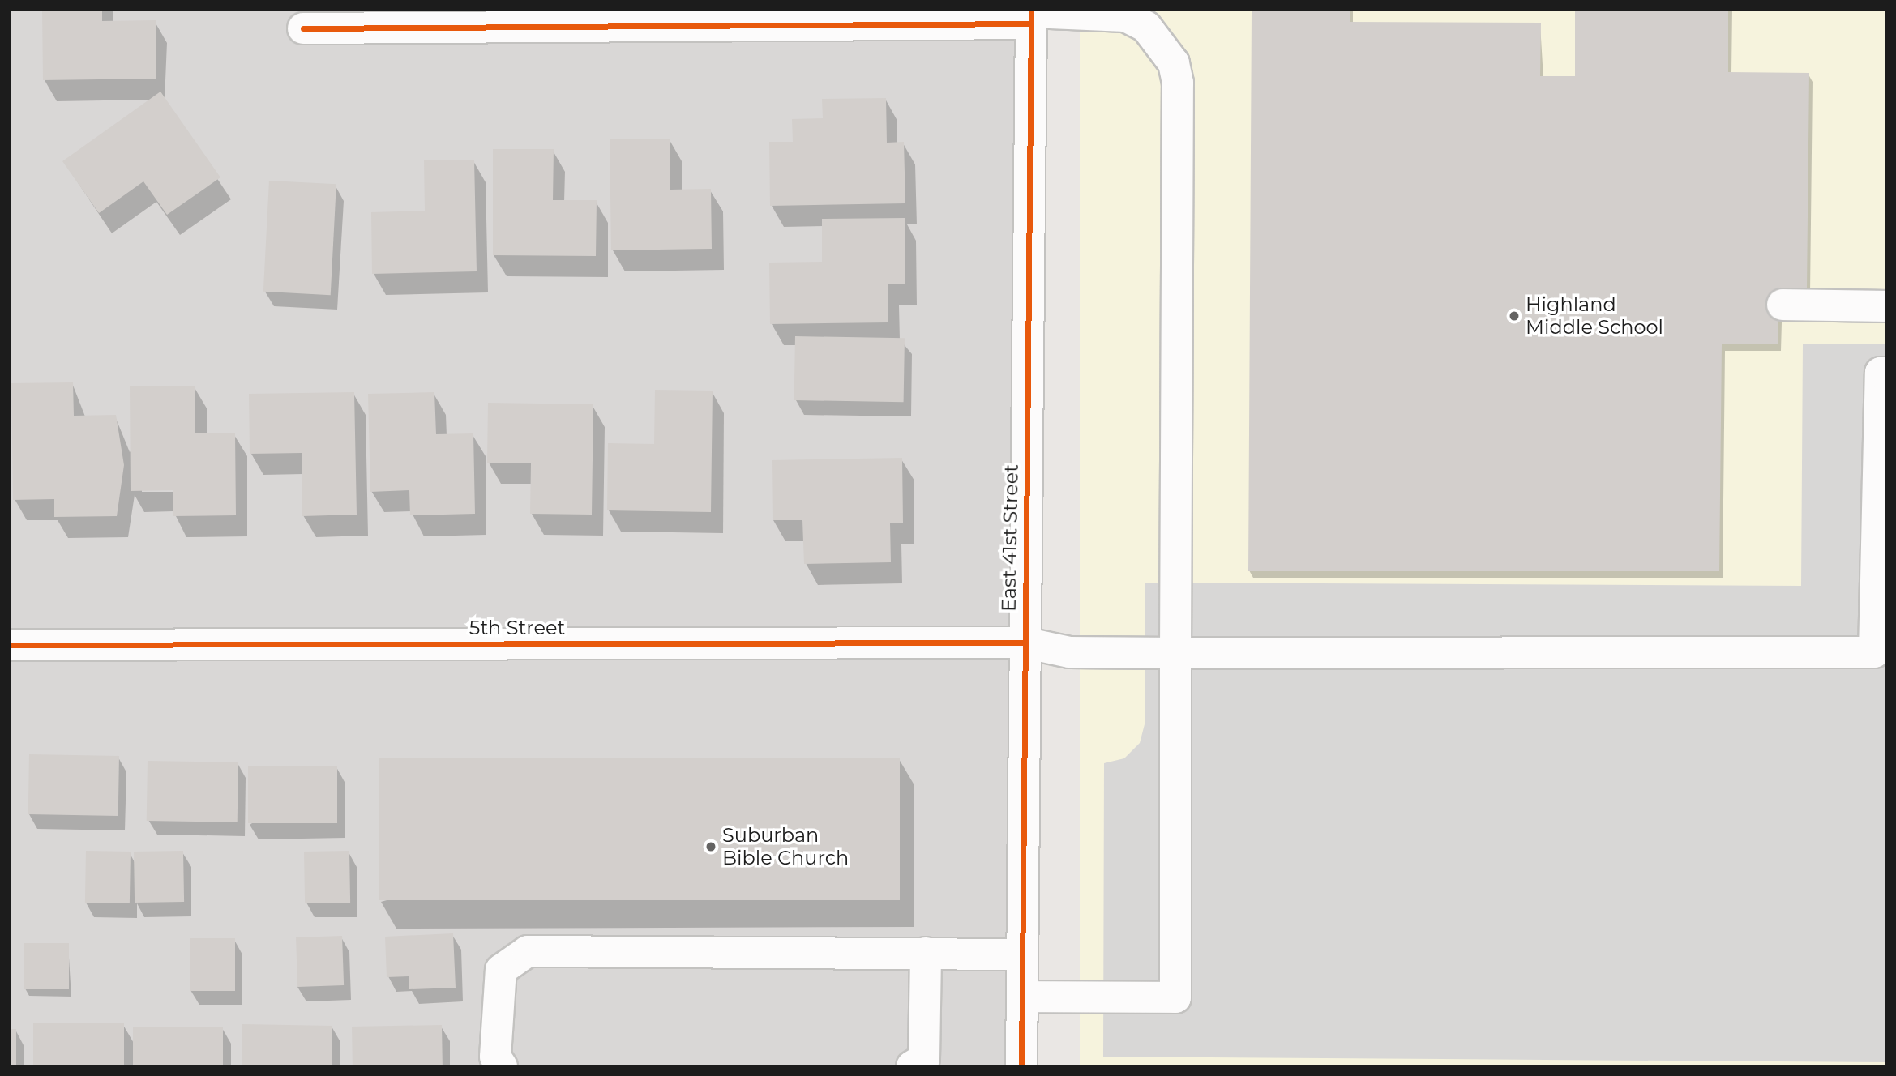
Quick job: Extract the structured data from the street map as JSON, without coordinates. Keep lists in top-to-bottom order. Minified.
{"streets":{"street":["East 41st Street","5th Street"]},"crossings":[["East 41st Street","5th Street"]],"places":["Highland Middle School","Suburban Bible Church"]}
